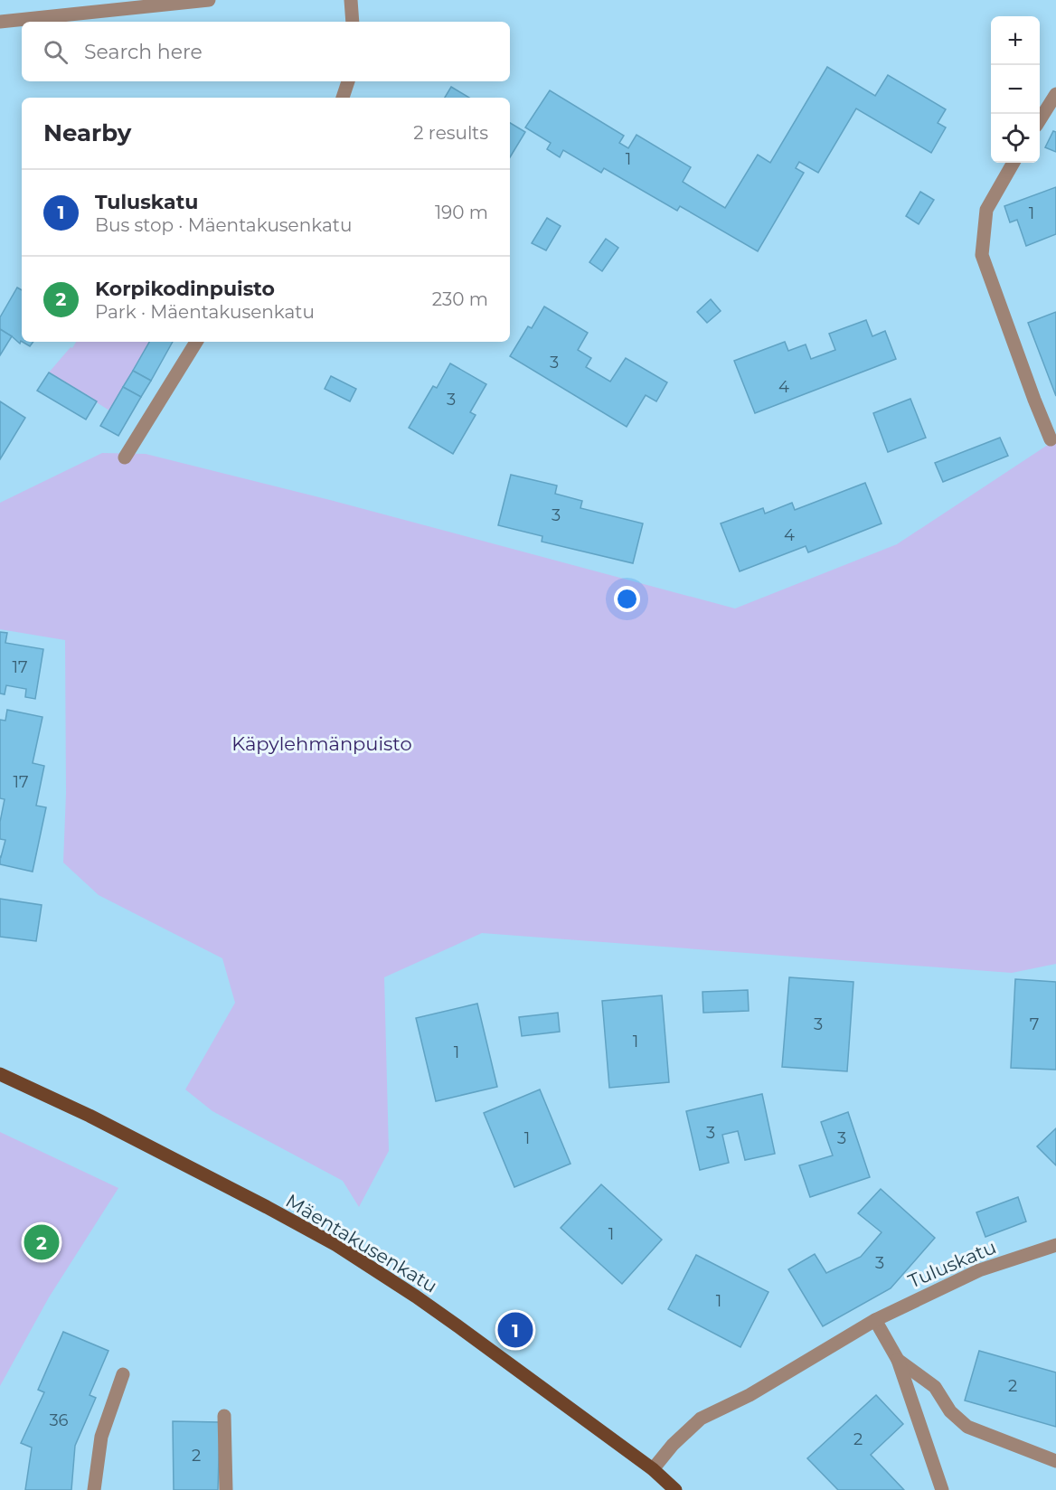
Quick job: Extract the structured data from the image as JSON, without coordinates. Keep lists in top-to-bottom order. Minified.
{"streets":{"main road":["Mäentakusenkatu"],"street":["Tuluskatu"]},"crossings":[["Mäentakusenkatu","Tuluskatu"]],"parks":["Käpylehmänpuisto"],"house_numbers":["1","1","3","4","3","3","4","17","17","3","7","1","1","3","1","3","1","3","1","2","36","2","2"],"page":{"map_buttons":["+","−"],"search":"Search here","heading":["Nearby","2 results"],"list":[{"mark":"1","name":"Tuluskatu","note":"Bus stop · Mäentakusenkatu","value":"190 m"},{"mark":"2","name":"Korpikodinpuisto","note":"Park · Mäentakusenkatu","value":"230 m"}],"pins":["2","1"]}}
